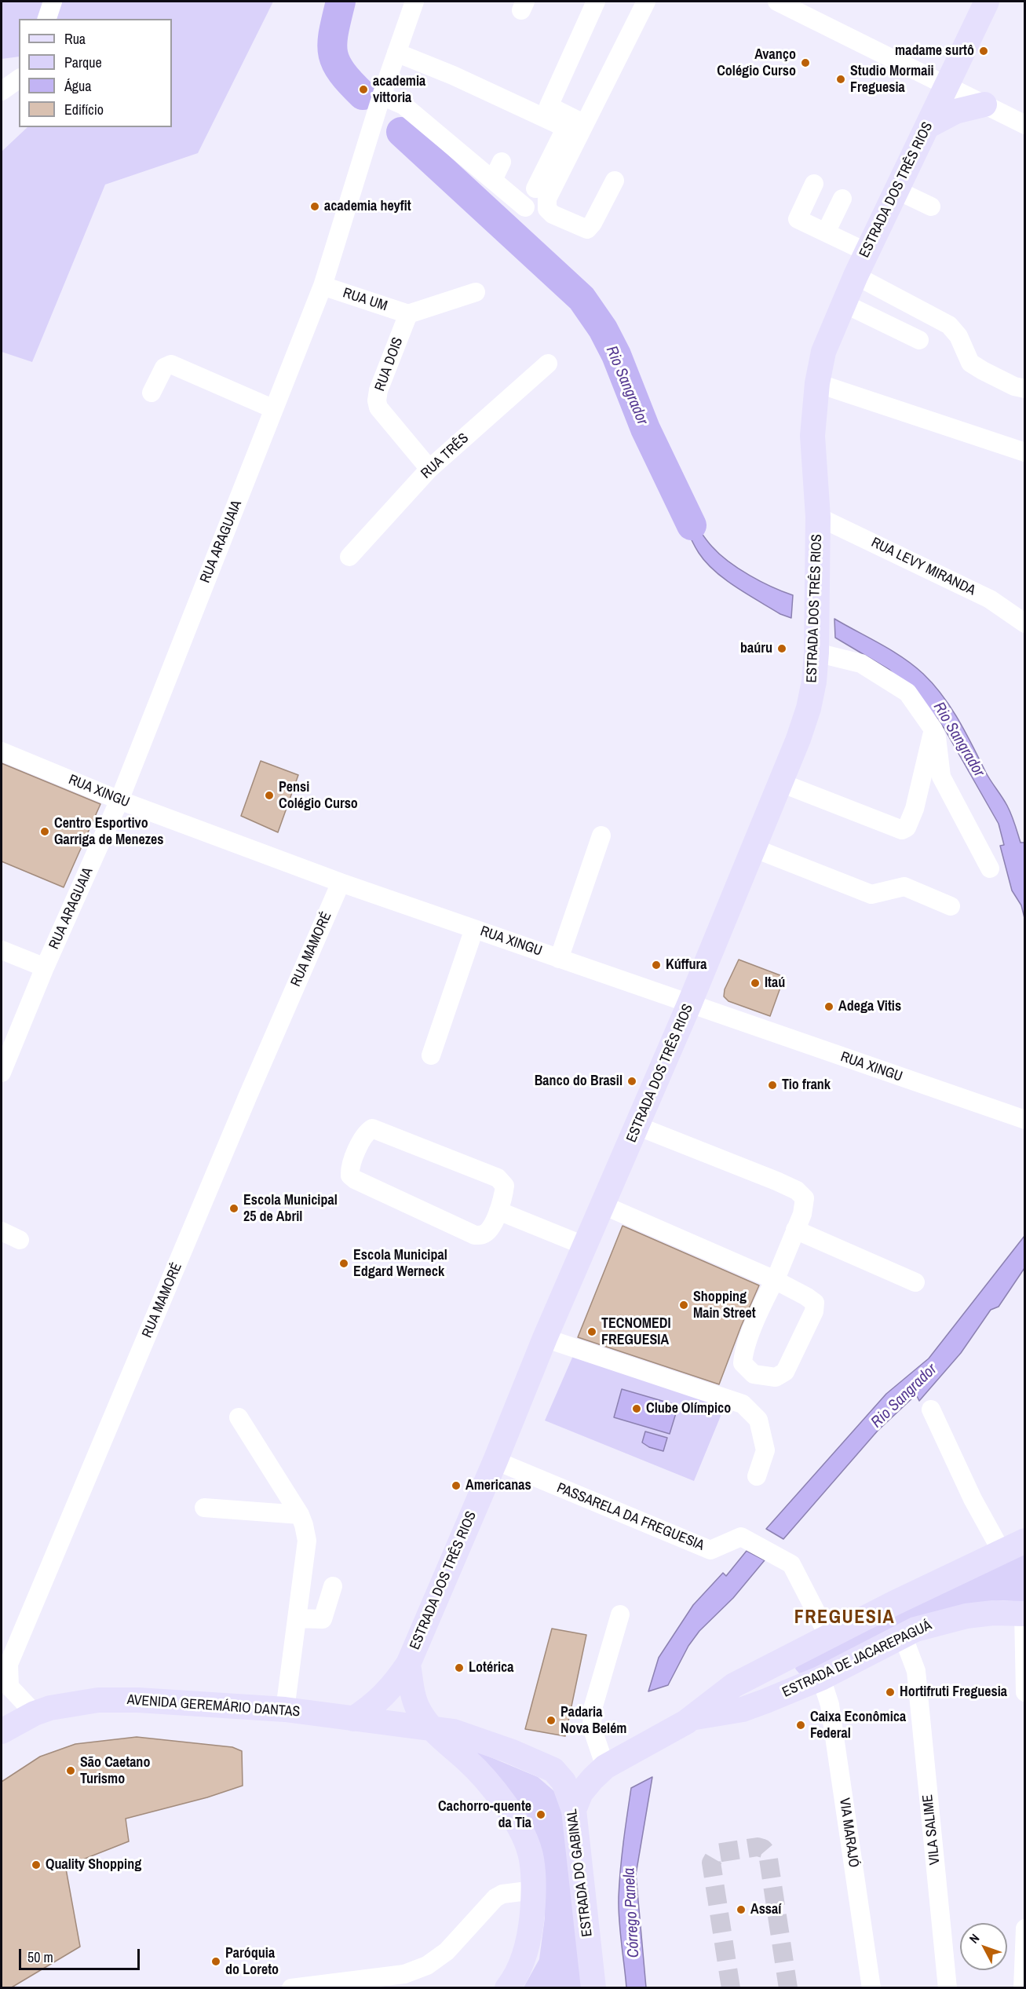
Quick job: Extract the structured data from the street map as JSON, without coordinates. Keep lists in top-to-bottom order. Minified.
{"streets":{"main road":["ESTRADA DOS TRÊS RIOS","ESTRADA DE JACAREPAGUÁ","AVENIDA GEREMÁRIO DANTAS","ESTRADA DO GABINAL"],"street":["RUA UM","RUA DOIS","RUA TRÊS","RUA ARAGUAIA","RUA LEVY MIRANDA","RUA XINGU","RUA MAMORÉ","PASSARELA DA FREGUESIA","VILA SALIME","VIA MARAJÓ"]},"crossings":[["ESTRADA DOS TRÊS RIOS","RUA LEVY MIRANDA"],["ESTRADA DOS TRÊS RIOS","RUA XINGU"],["ESTRADA DOS TRÊS RIOS","PASSARELA DA FREGUESIA"],["ESTRADA DOS TRÊS RIOS","AVENIDA GEREMÁRIO DANTAS"],["RUA UM","RUA DOIS"],["RUA UM","RUA ARAGUAIA"],["RUA DOIS","RUA TRÊS"],["RUA ARAGUAIA","RUA XINGU"],["RUA XINGU","RUA MAMORÉ"],["RUA MAMORÉ","AVENIDA GEREMÁRIO DANTAS"],["PASSARELA DA FREGUESIA","ESTRADA DE JACAREPAGUÁ"],["ESTRADA DE JACAREPAGUÁ","VILA SALIME"],["ESTRADA DE JACAREPAGUÁ","VIA MARAJÓ"],["ESTRADA DE JACAREPAGUÁ","ESTRADA DO GABINAL"],["AVENIDA GEREMÁRIO DANTAS","ESTRADA DO GABINAL"]],"districts":["FREGUESIA"],"water":["Rio Sangrador","Córrego Panela"],"places":["madame surtô","Avanço Colégio Curso","Studio Mormaii Freguesia","academia vittoria","academia heyfit","baúru","Pensi Colégio Curso","Centro Esportivo Garriga de Menezes","Kúffura","Itaú","Adega Vitis","Banco do Brasil","Tio frank","Escola Municipal 25 de Abril","Escola Municipal Edgard Werneck","Shopping Main Street","TECNOMEDI FREGUESIA","Clube Olímpico","Americanas","Lotérica","Hortifruti Freguesia","Padaria Nova Belém","Caixa Econômica Federal","São Caetano Turismo","Cachorro-quente da Tia","Quality Shopping","Assaí","Paróquia do Loreto"],"legend":["Rua","Parque","Água","Edifício"],"scale_bar":"50 m","north":"top left"}
